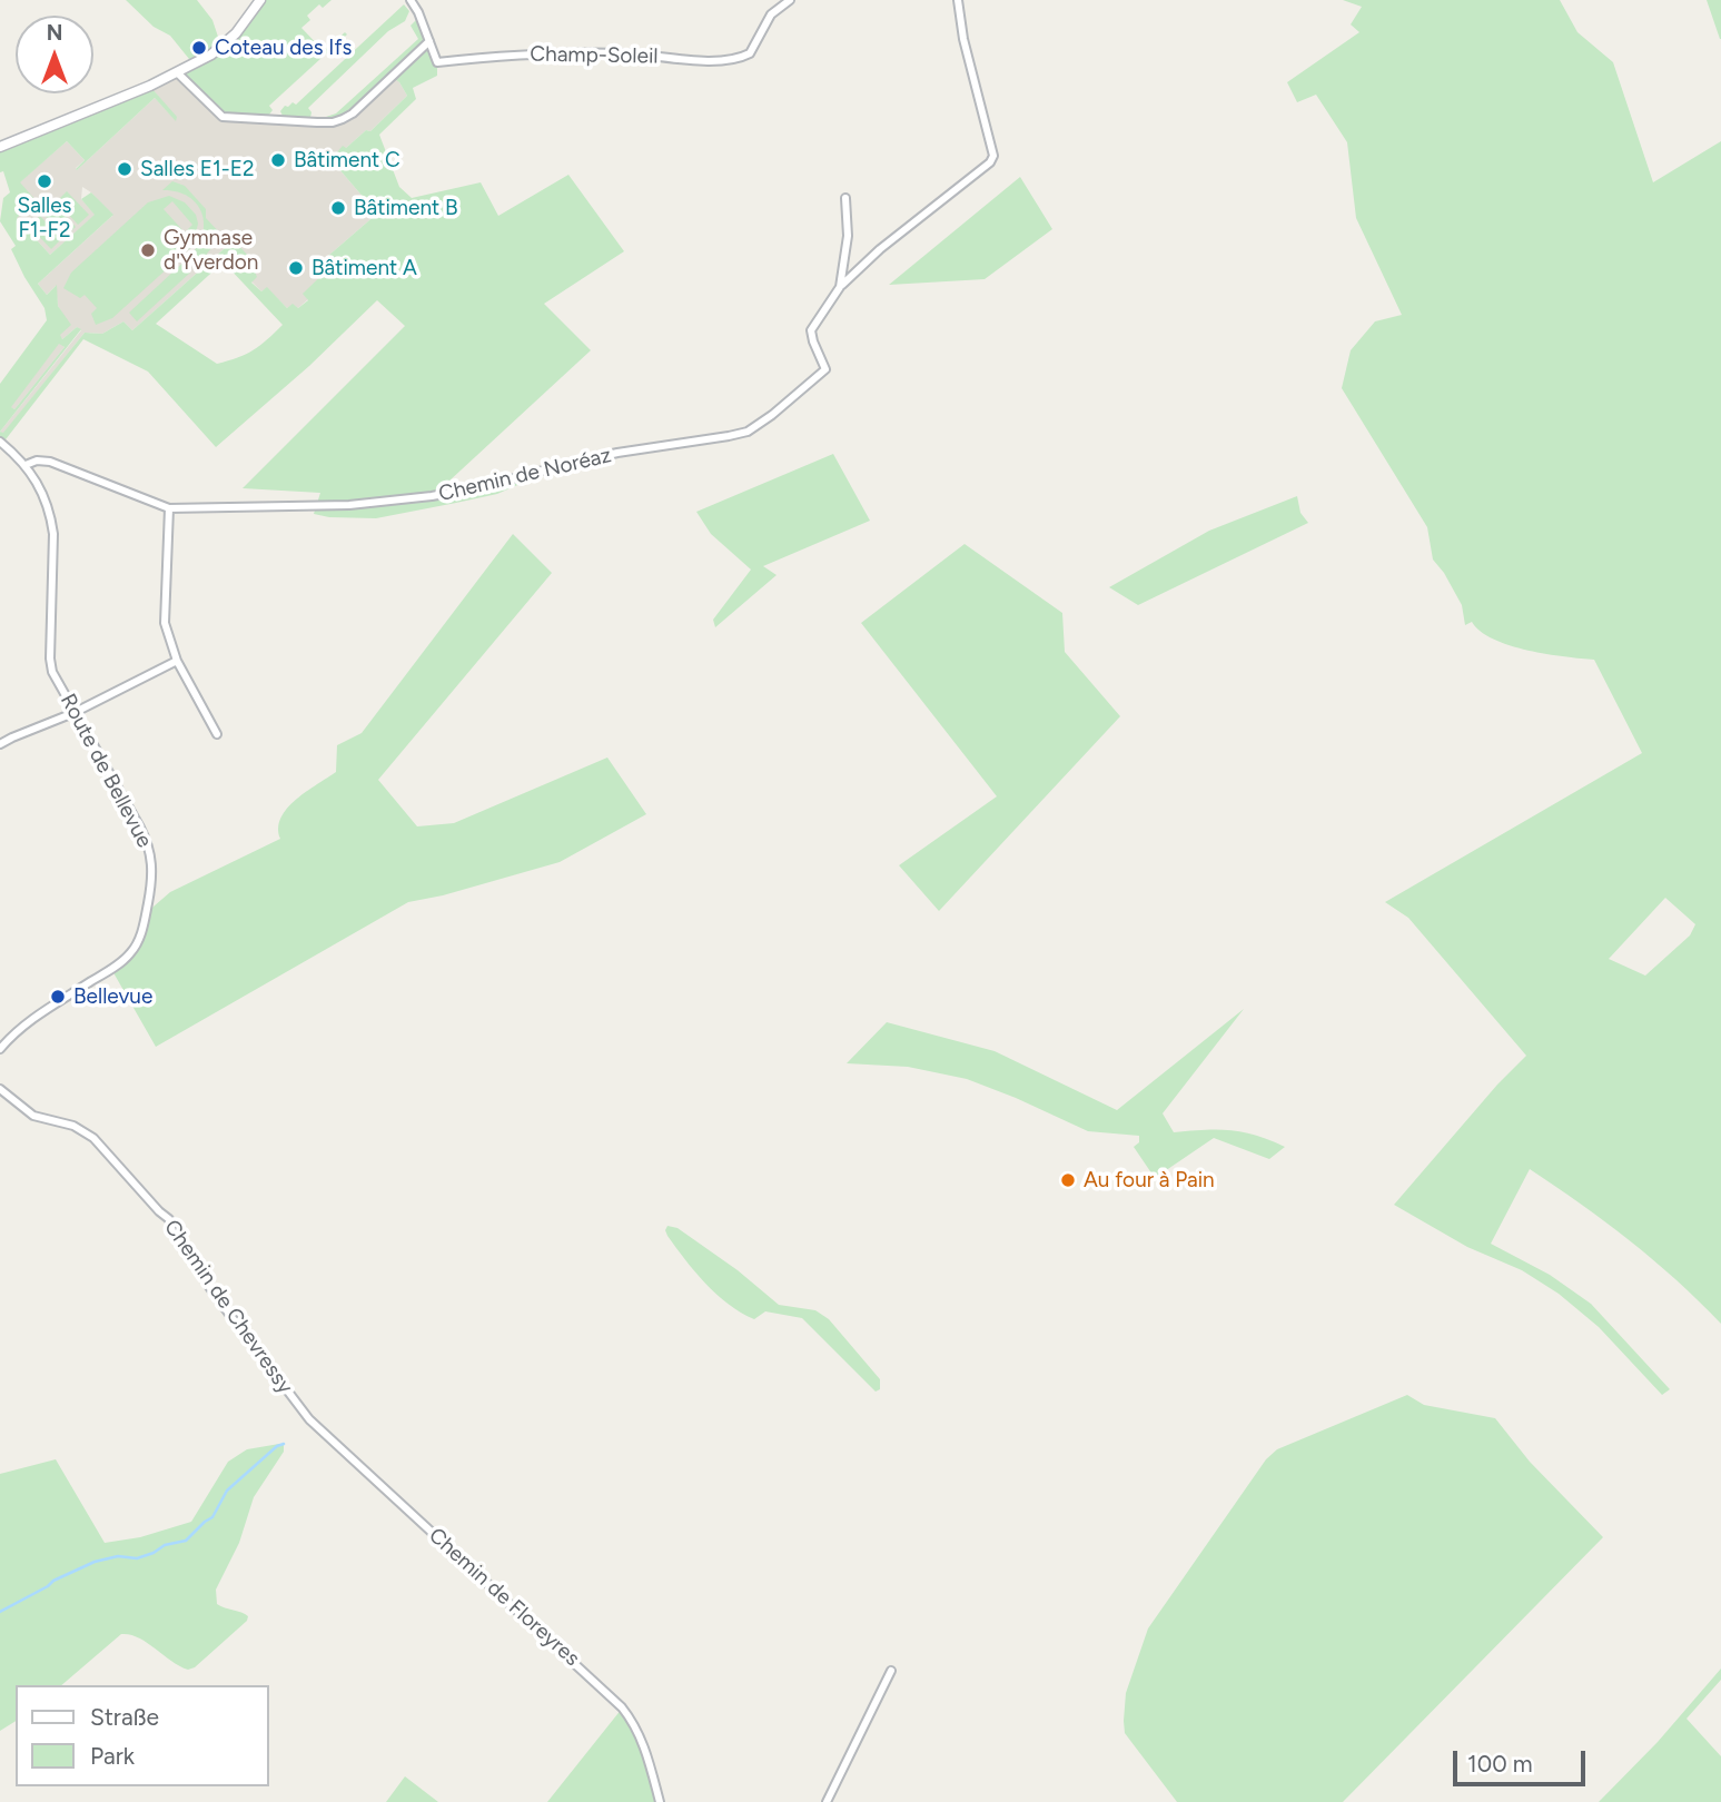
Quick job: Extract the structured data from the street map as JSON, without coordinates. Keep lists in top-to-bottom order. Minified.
{"streets":{"street":["Champ-Soleil","Chemin de Noréaz","Route de Bellevue","Chemin de Chevressy","Chemin de Floreyres"]},"crossings":[["Chemin de Noréaz","Route de Bellevue"],["Chemin de Chevressy","Chemin de Floreyres"]],"places":["Coteau des Ifs","Bâtiment C","Salles E1-E2","Salles F1-F2","Bâtiment B","Gymnase d'Yverdon","Bâtiment A","Bellevue","Au four à Pain"],"legend":["Straße","Park"],"scale_bar":"100 m","north":"top"}
